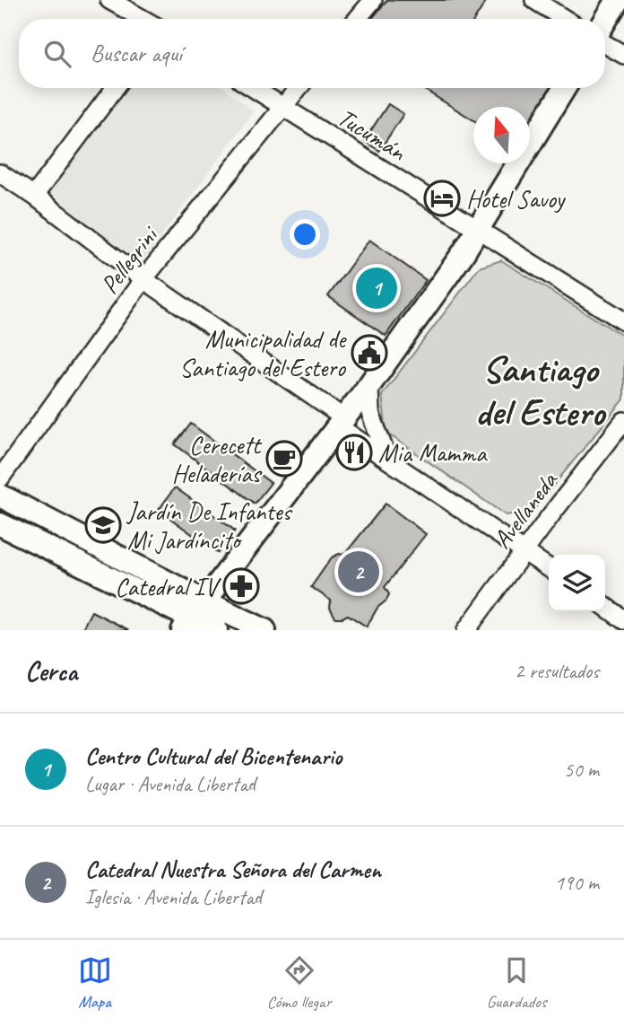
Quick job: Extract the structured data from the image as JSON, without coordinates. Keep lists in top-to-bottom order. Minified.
{"streets":{"street":["Tucumán","Pellegrini","Avellaneda"]},"crossings":[["Tucumán","Pellegrini"]],"districts":["Santiago del Estero"],"places":{"hotel":["Hotel Savoy"],"public building":["Municipalidad de Santiago del Estero"],"restaurant":["Mia Mamma"],"cafe":["Cerecett Heladerías"],"school or university":["Jardín De Infantes Mi Jardíncito"],"pharmacy":["Catedral IV"]},"north":"top","page":{"search":"Buscar aquí","pins":["1","2"],"heading":["Cerca","2 resultados"],"list":[{"mark":"1","name":"Centro Cultural del Bicentenario","note":"Lugar · Avenida Libertad","value":"50 m"},{"mark":"2","name":"Catedral Nuestra Señora del Carmen","note":"Iglesia · Avenida Libertad","value":"190 m"}],"nav":["Mapa","Cómo llegar","Guardados"]}}
